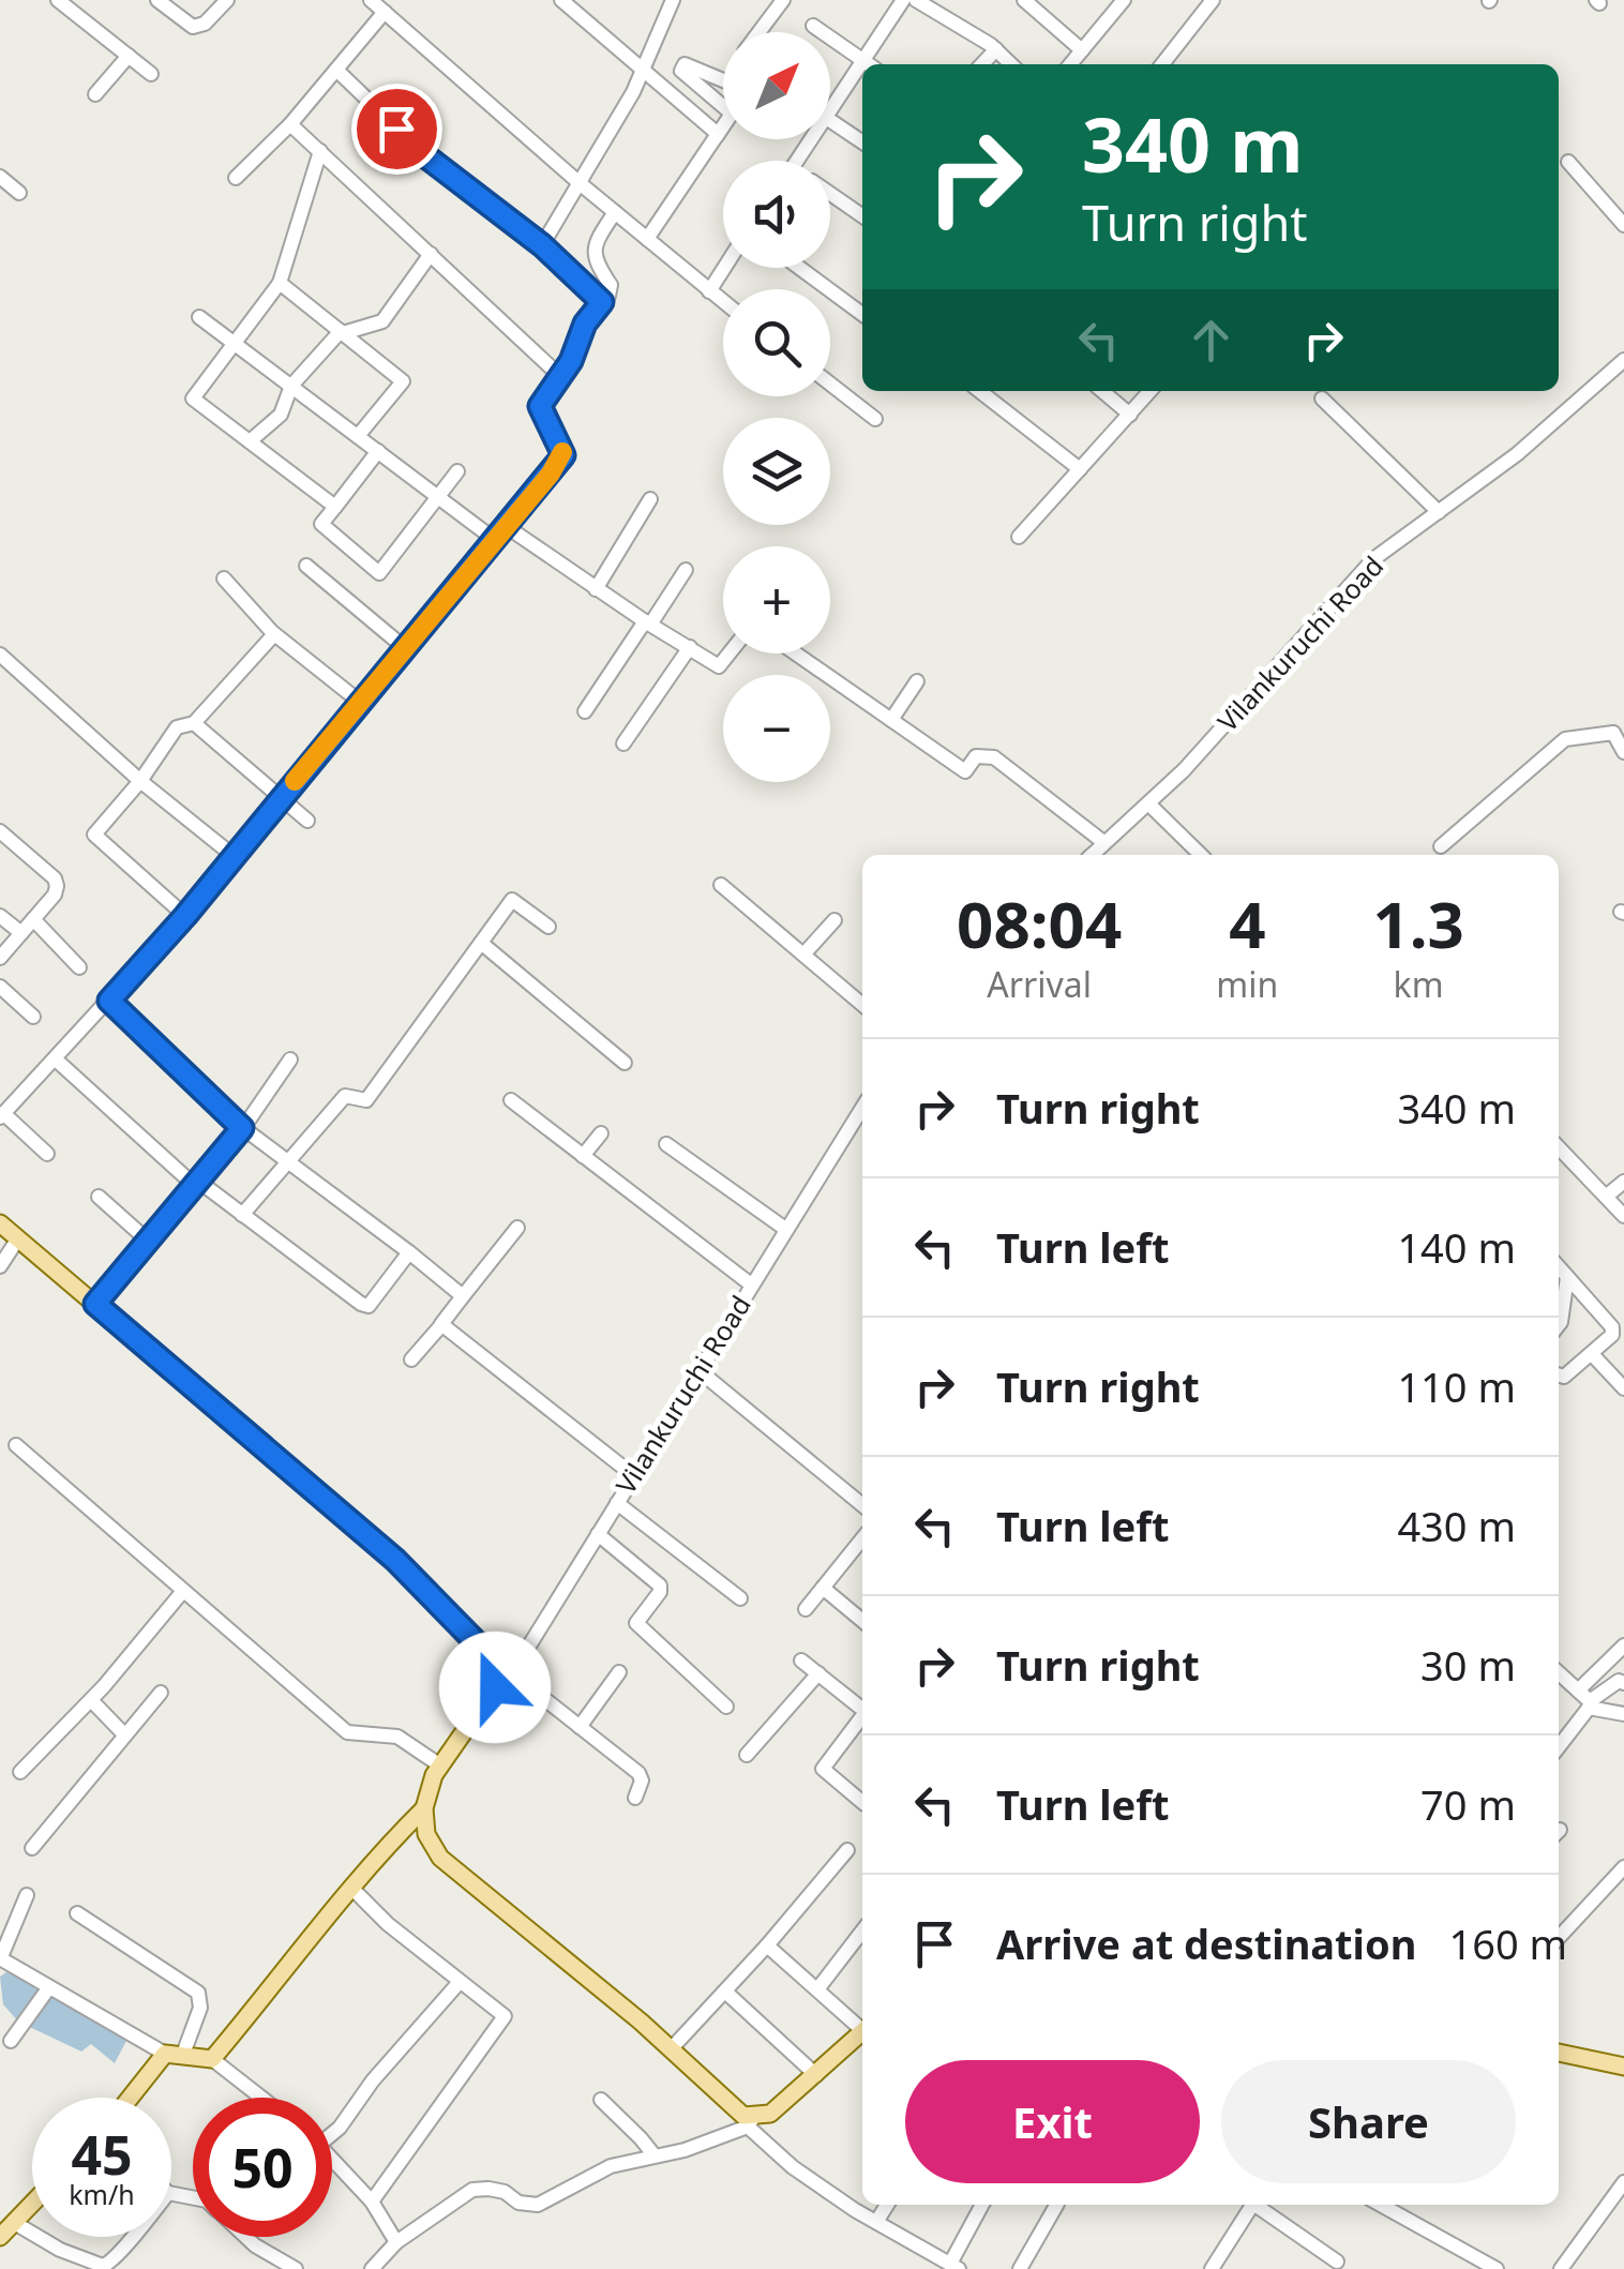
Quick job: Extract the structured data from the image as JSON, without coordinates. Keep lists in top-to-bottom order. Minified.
{"streets":{"street":["Vilankuruchi Road"]},"north":"top right","page":{"map_buttons":["+","−"],"turn":["340 m","Turn right"],"eta":["08:04","Arrival","4","min","1.3","km"],"list":[{"name":"Turn right","value":"340 m"},{"name":"Turn left","value":"140 m"},{"name":"Turn right","value":"110 m"},{"name":"Turn left","value":"430 m"},{"name":"Turn right","value":"30 m"},{"name":"Turn left","value":"70 m"},{"name":"Arrive at destination","value":"160 m"}],"buttons":["Exit","Share"],"speed":"45 km/h","limit":"50"}}
